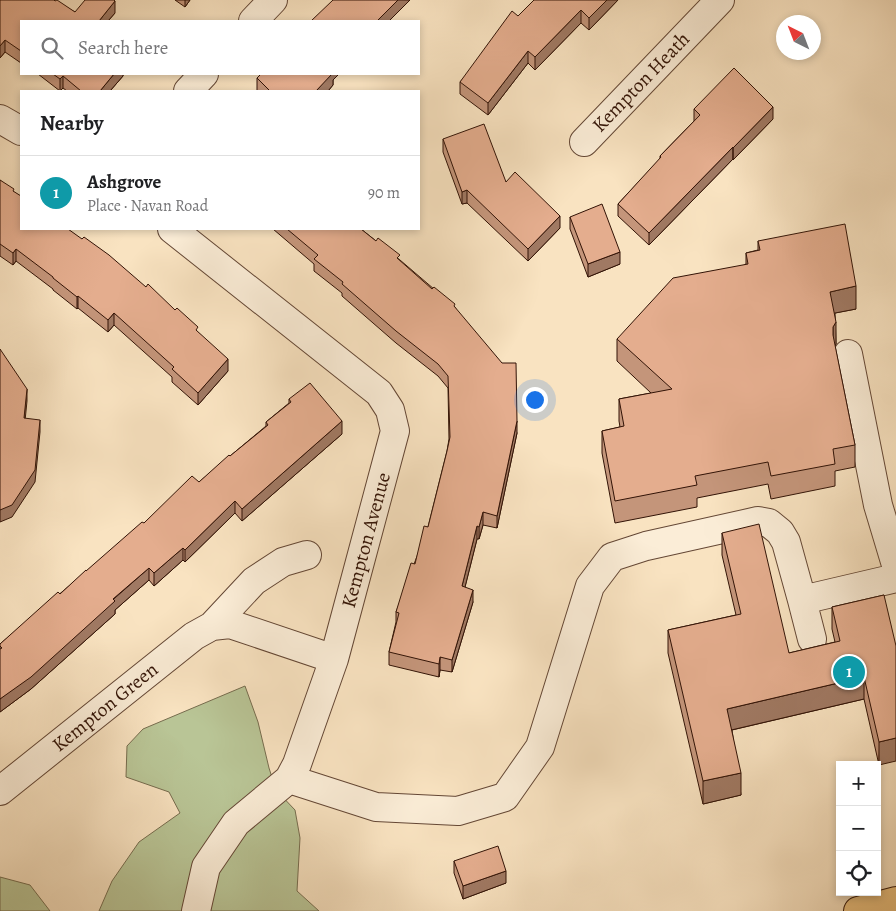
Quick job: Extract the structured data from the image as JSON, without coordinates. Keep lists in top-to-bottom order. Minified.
{"streets":{"street":["Kempton Heath","Kempton Avenue","Kempton Green"]},"north":"top left","page":{"search":"Search here","heading":"Nearby","list":[{"mark":"1","name":"Ashgrove","note":"Place · Navan Road","value":"90 m"}],"pins":"1","map_buttons":["+","−"]}}
